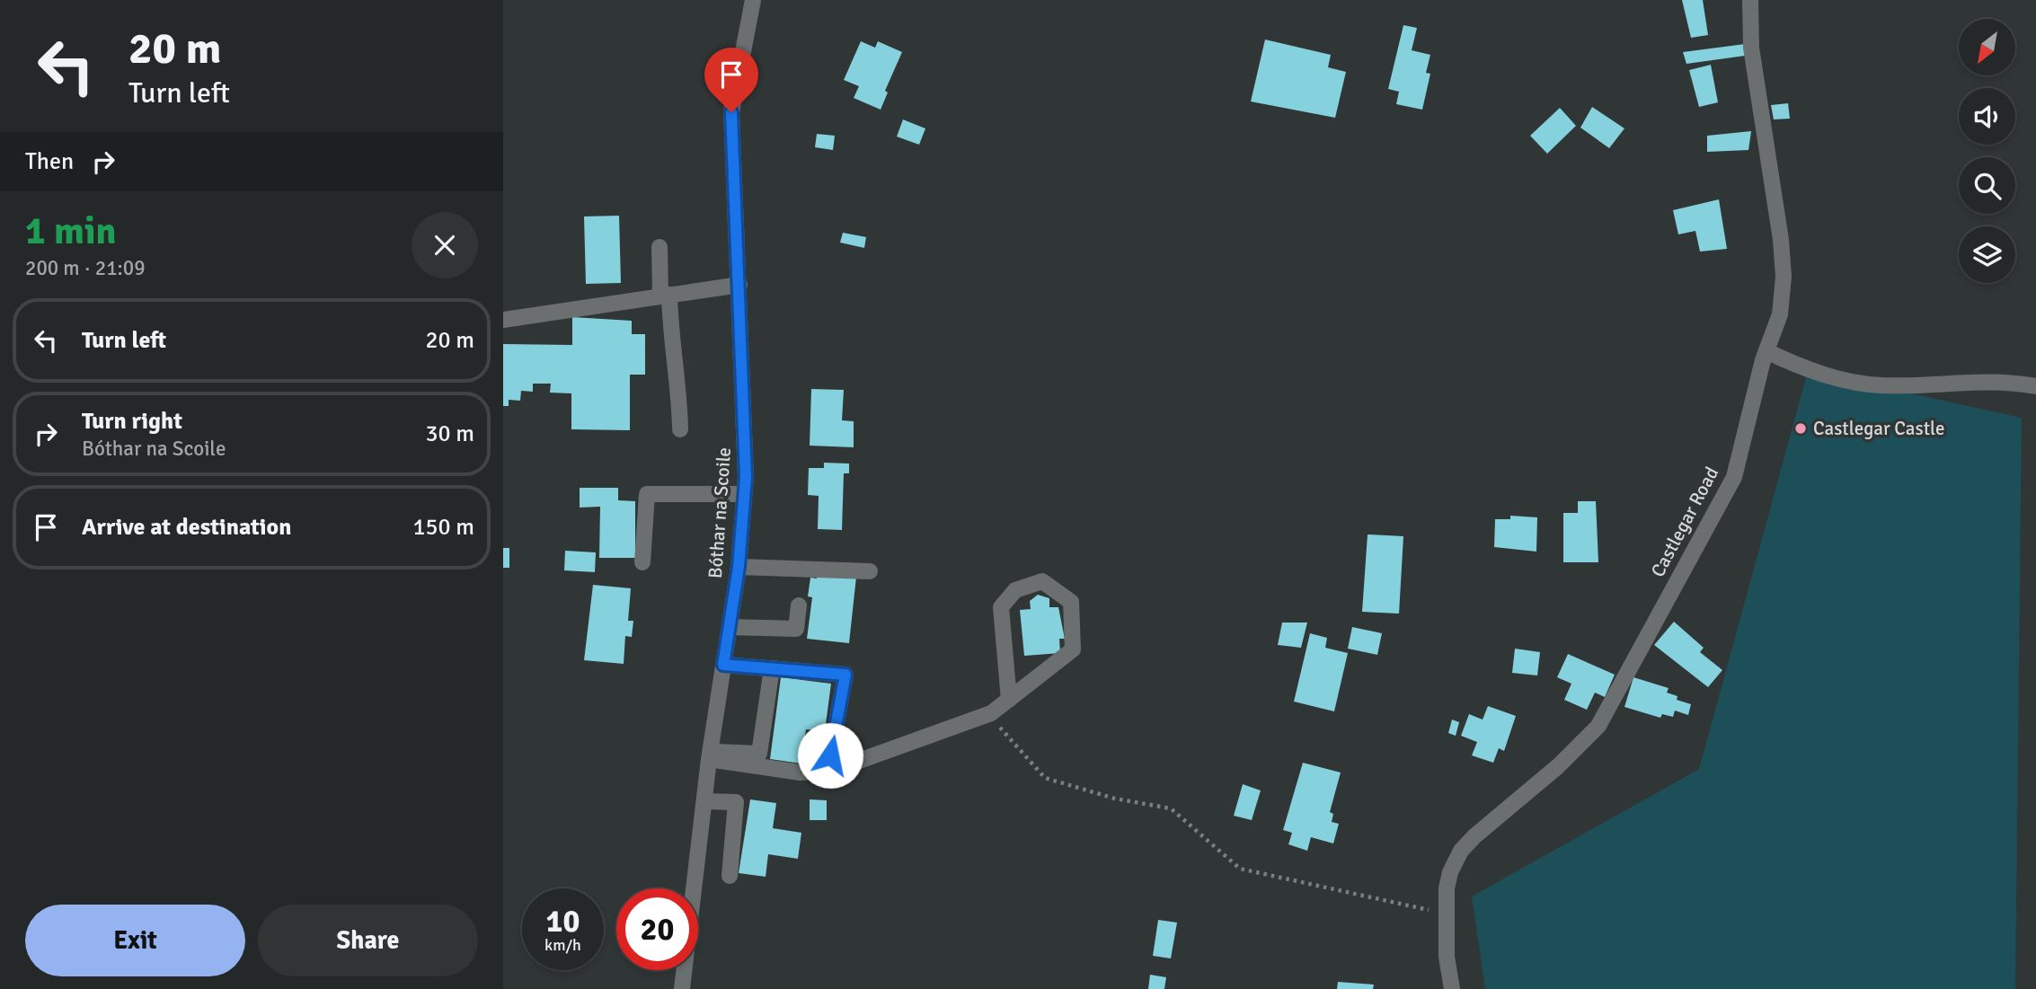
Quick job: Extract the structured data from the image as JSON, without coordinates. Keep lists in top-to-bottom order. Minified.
{"streets":{"street":["Bóthar na Scoile","Castlegar Road"]},"places":["Castlegar Castle"],"north":"bottom left","page":{"turn":["20 m","Turn left"],"then":"Then","heading":["1 min","200 m · 21:09"],"list":[{"name":"Turn left","value":"20 m"},{"name":"Turn right","note":"Bóthar na Scoile","value":"30 m"},{"name":"Arrive at destination","value":"150 m"}],"speed":"10 km/h","limit":"20","buttons":["Exit","Share"]}}
